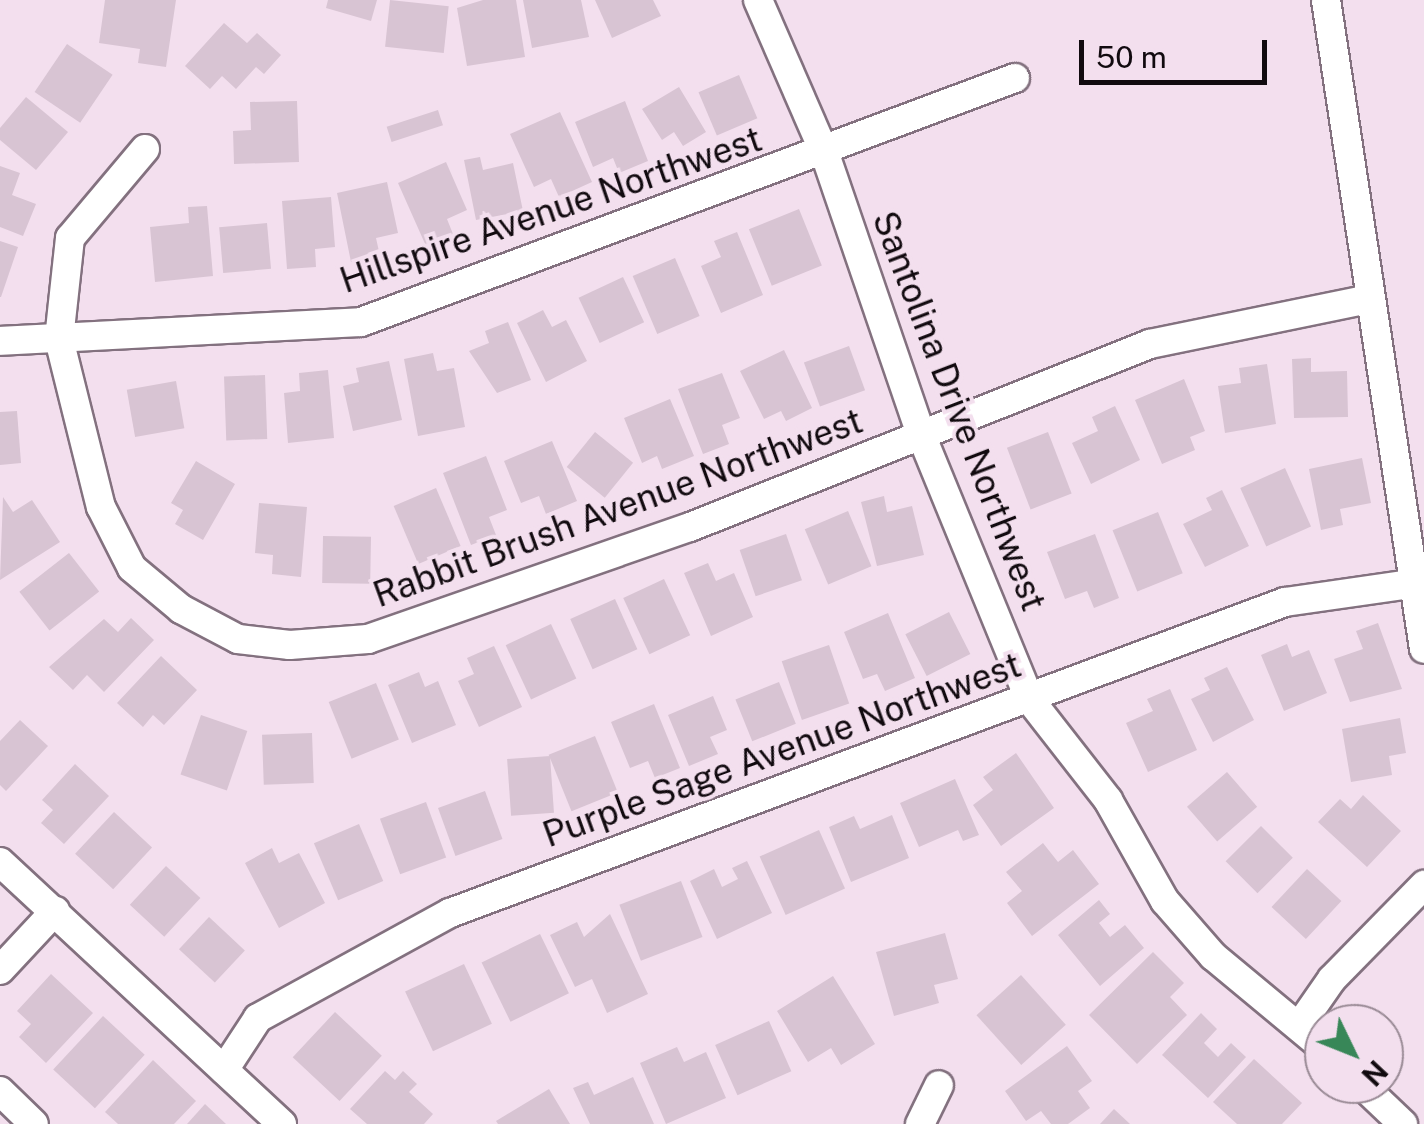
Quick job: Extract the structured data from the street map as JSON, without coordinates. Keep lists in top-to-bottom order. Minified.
{"streets":{"street":["Hillspire Avenue Northwest","Santolina Drive Northwest","Rabbit Brush Avenue Northwest","Purple Sage Avenue Northwest"]},"crossings":[["Hillspire Avenue Northwest","Santolina Drive Northwest"],["Hillspire Avenue Northwest","Rabbit Brush Avenue Northwest"],["Santolina Drive Northwest","Rabbit Brush Avenue Northwest"],["Santolina Drive Northwest","Purple Sage Avenue Northwest"]],"scale_bar":"50 m","north":"bottom right"}
